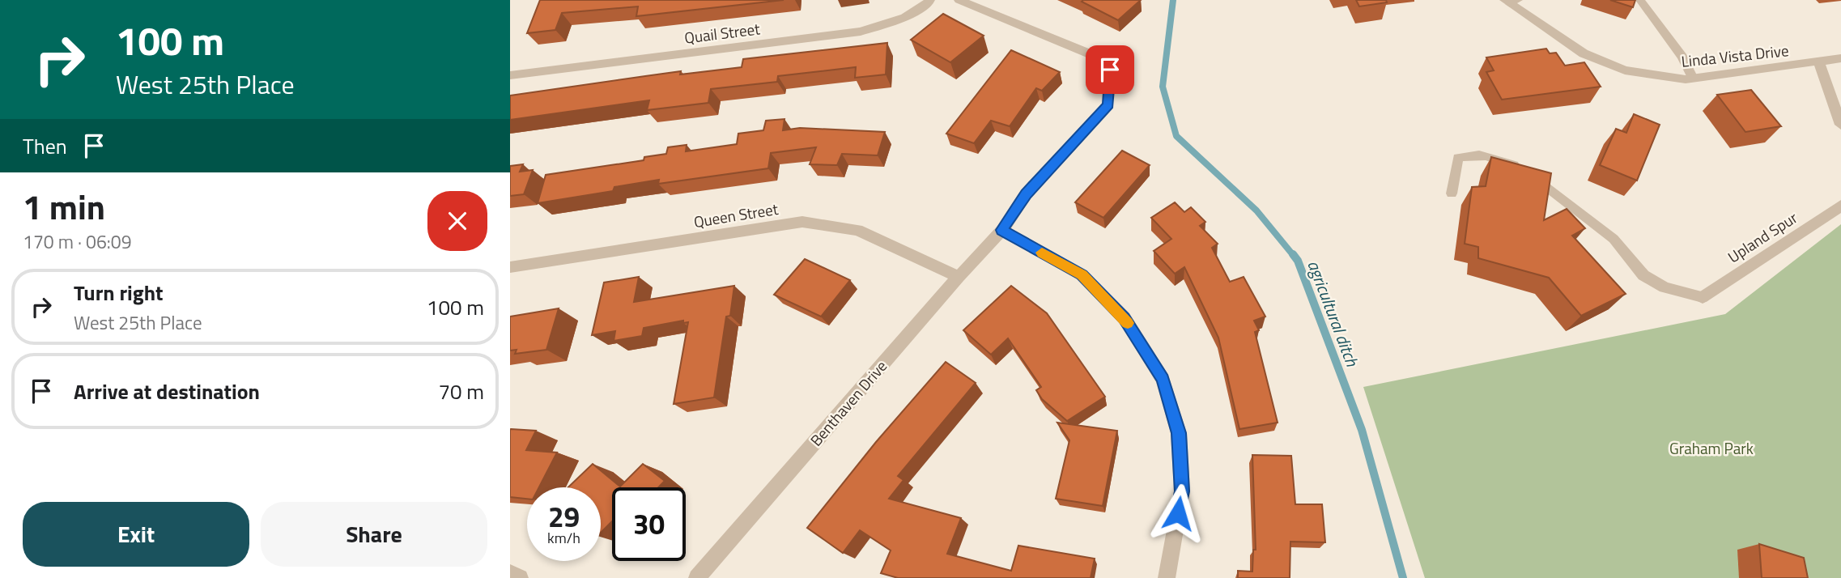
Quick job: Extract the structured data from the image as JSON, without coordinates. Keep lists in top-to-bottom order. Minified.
{"streets":{"street":["Quail Street","Linda Vista Drive","Queen Street","Upland Spur","Benthaven Drive"]},"crossings":[["Queen Street","Benthaven Drive"]],"water":["agricultural ditch"],"parks":["Graham Park"],"page":{"turn":["100 m","West 25th Place"],"then":"Then","heading":["1 min","170 m · 06:09"],"list":[{"name":"Turn right","note":"West 25th Place","value":"100 m"},{"name":"Arrive at destination","value":"70 m"}],"speed":"29 km/h","limit":"30","buttons":["Exit","Share"]}}
